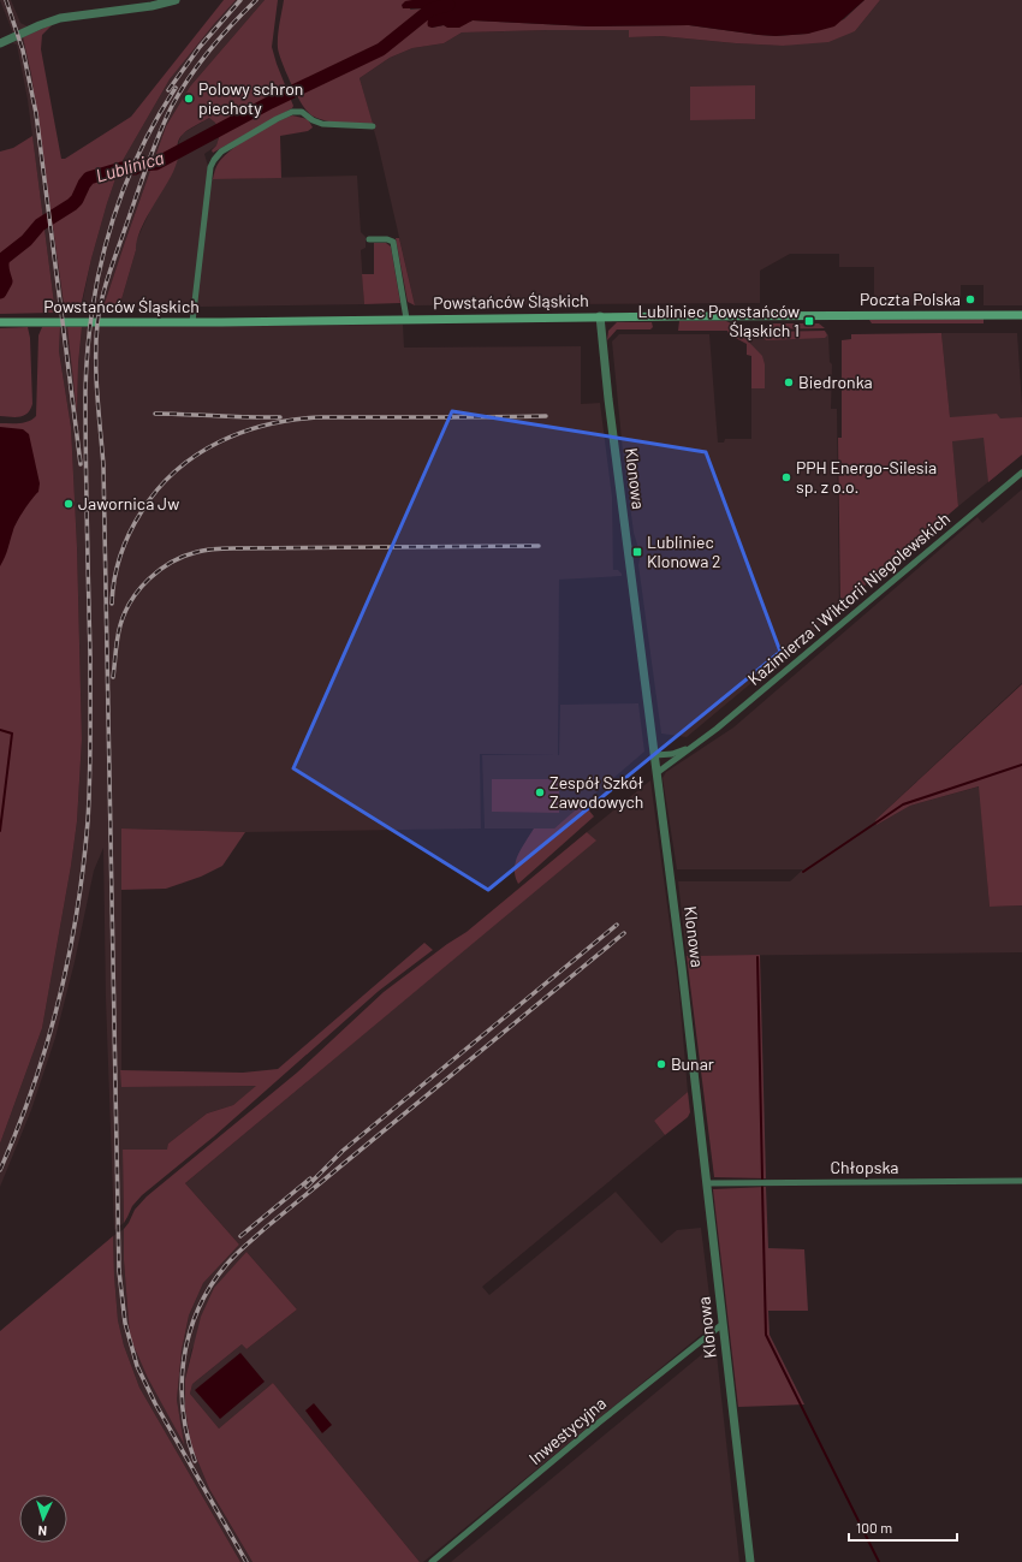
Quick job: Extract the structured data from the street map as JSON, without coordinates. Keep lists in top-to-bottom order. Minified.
{"streets":{"main road":["Powstańców Śląskich"],"street":["Klonowa","Kazimierza i Wiktorii Niegolewskich","Chłopska","Inwestycyjna"]},"crossings":[["Powstańców Śląskich","Klonowa"],["Klonowa","Kazimierza i Wiktorii Niegolewskich"],["Klonowa","Chłopska"],["Klonowa","Inwestycyjna"]],"water":["Lublinica"],"places":{"other":["Polowy schron piechoty","Poczta Polska","Biedronka","PPH Energo-Silesia sp. z o.o.","Jawornica Jw","Zespół Szkół Zawodowych","Bunar"],"transit":["Lubliniec Powstańców Śląskich 1","Lubliniec Klonowa 2"]},"scale_bar":"100 m","north":"bottom"}
